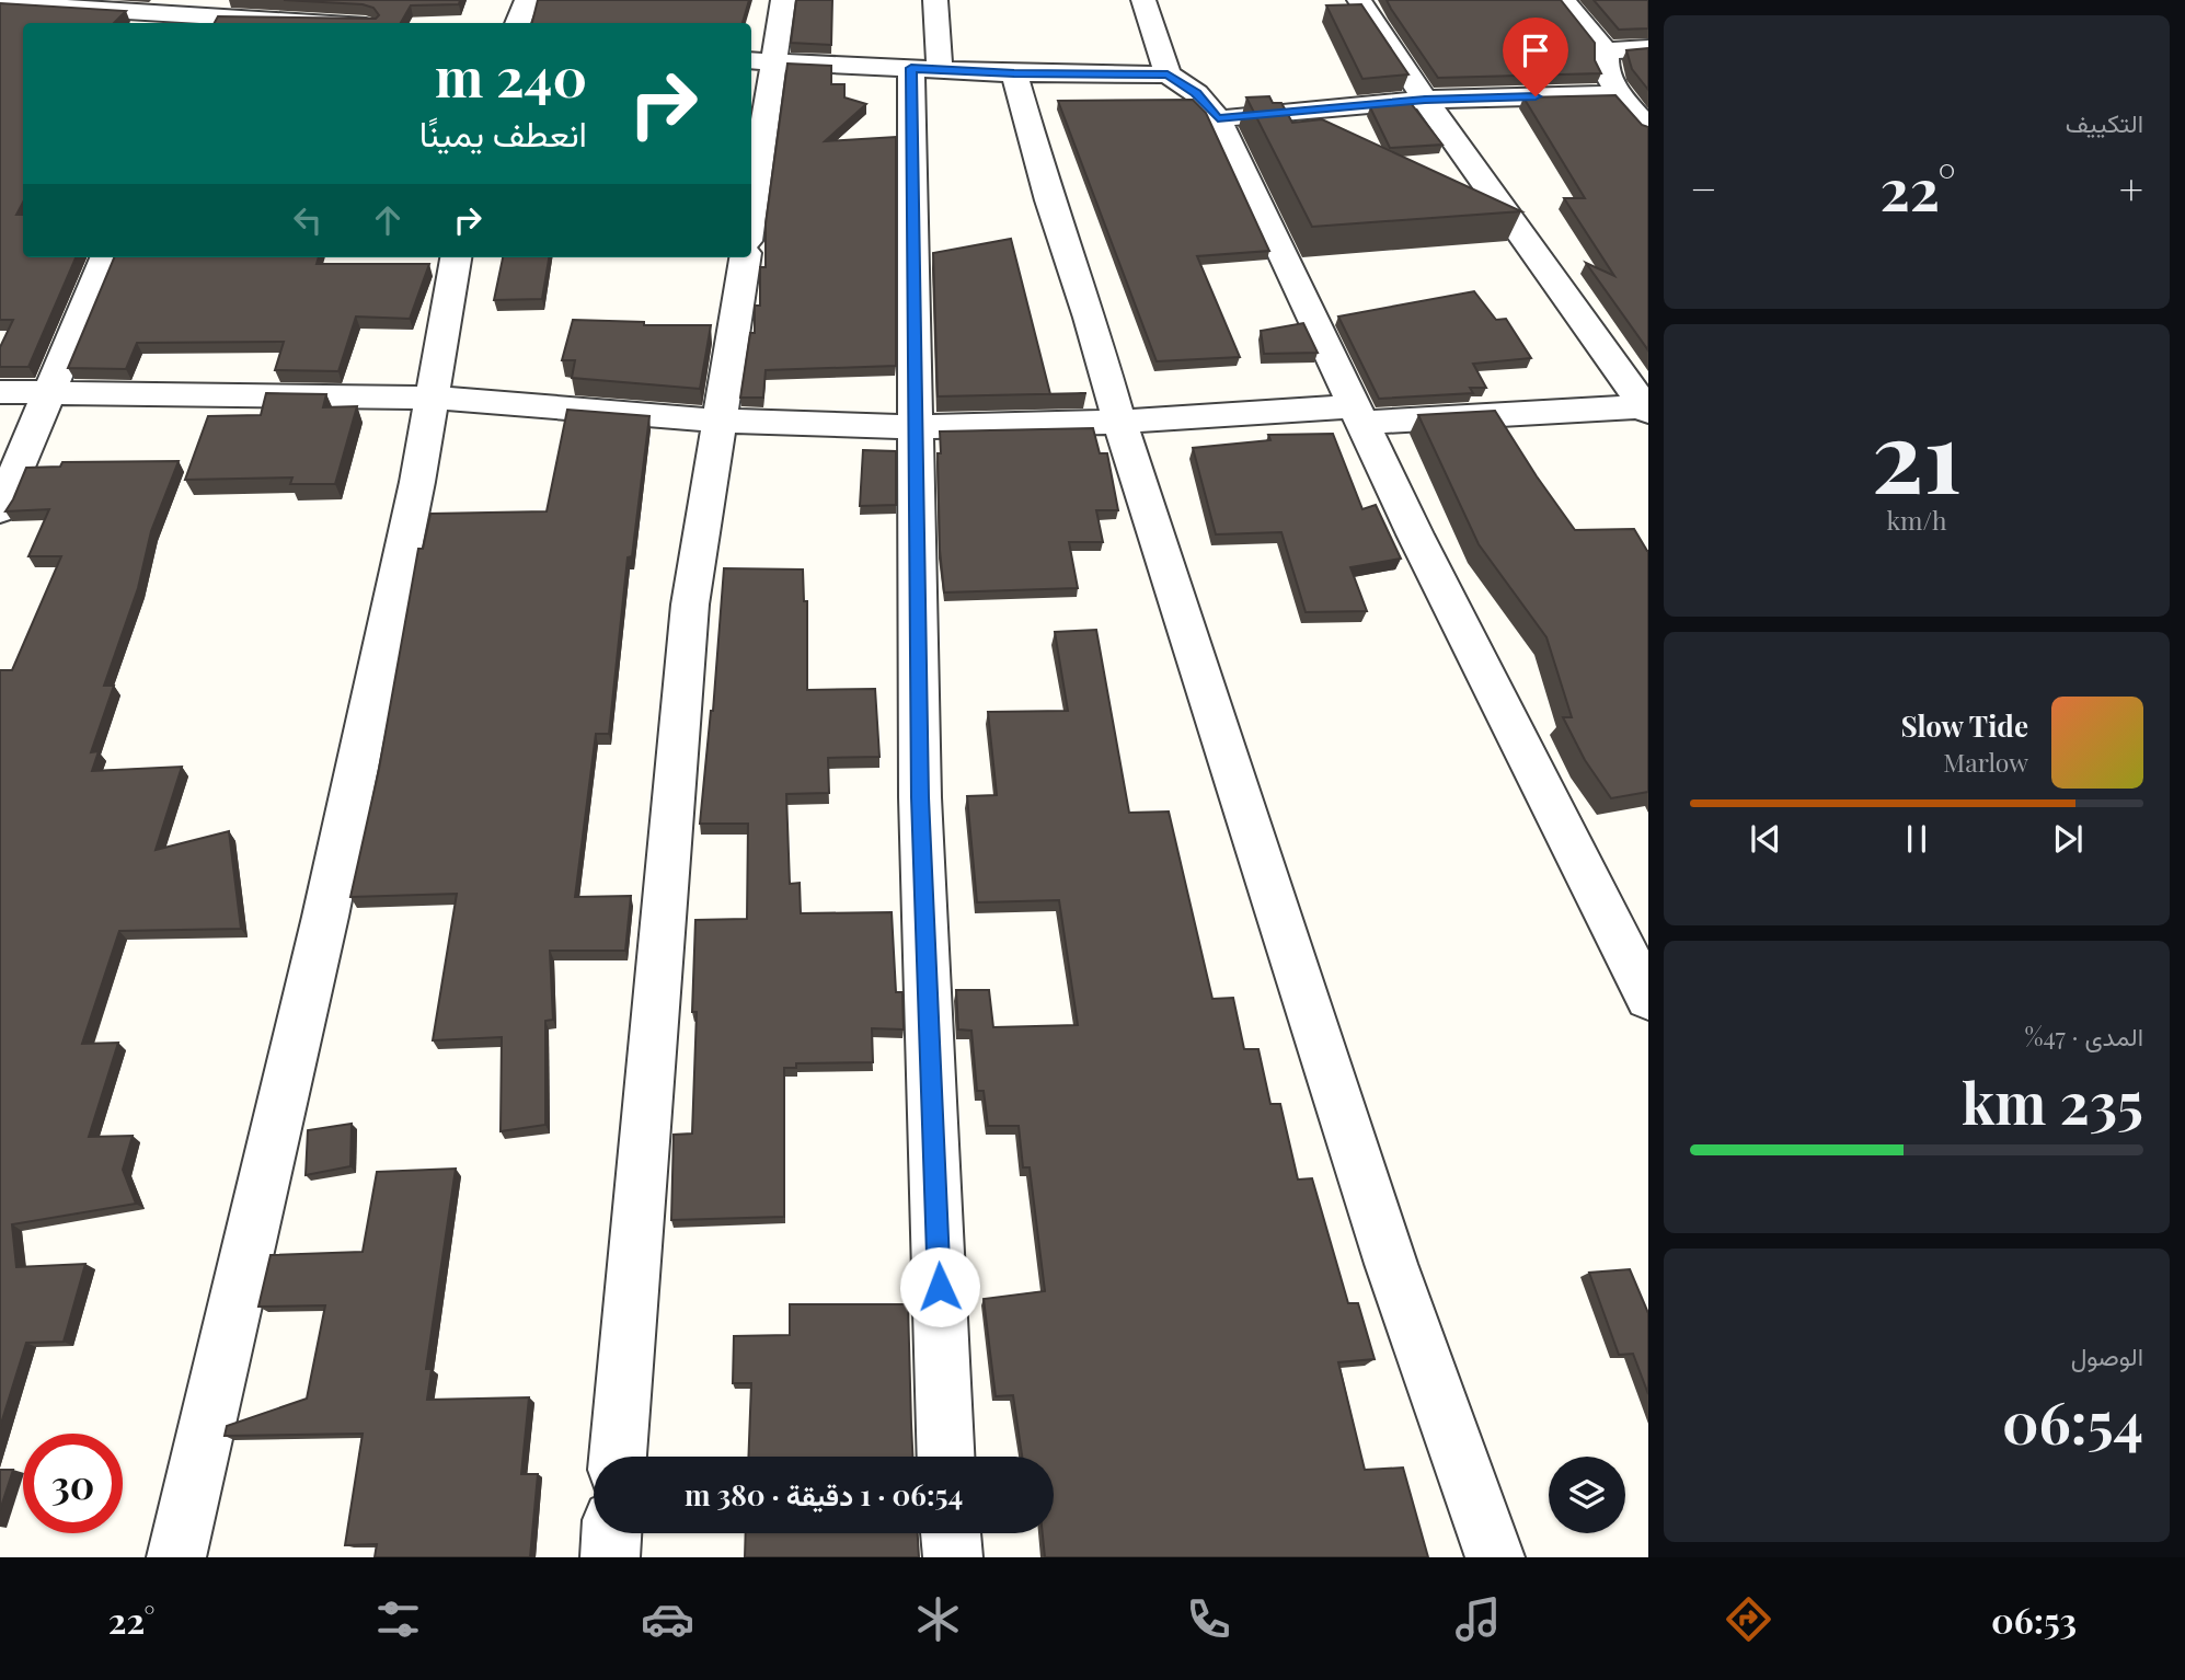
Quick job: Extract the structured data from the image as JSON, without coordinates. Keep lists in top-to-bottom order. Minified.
{"page":{"tile":["التكييف",["21","km/h"],["المدى · 47%","235 km"],["الوصول","06:54"]],"turn":["240 m","انعطف يمينًا"],"heat":["−","22°","+"],"song":["Slow Tide","Marlow"],"limit":"30","trip":"06:54 · 1 دقيقة · 380 m","tabs":["06:53","22°"]}}
